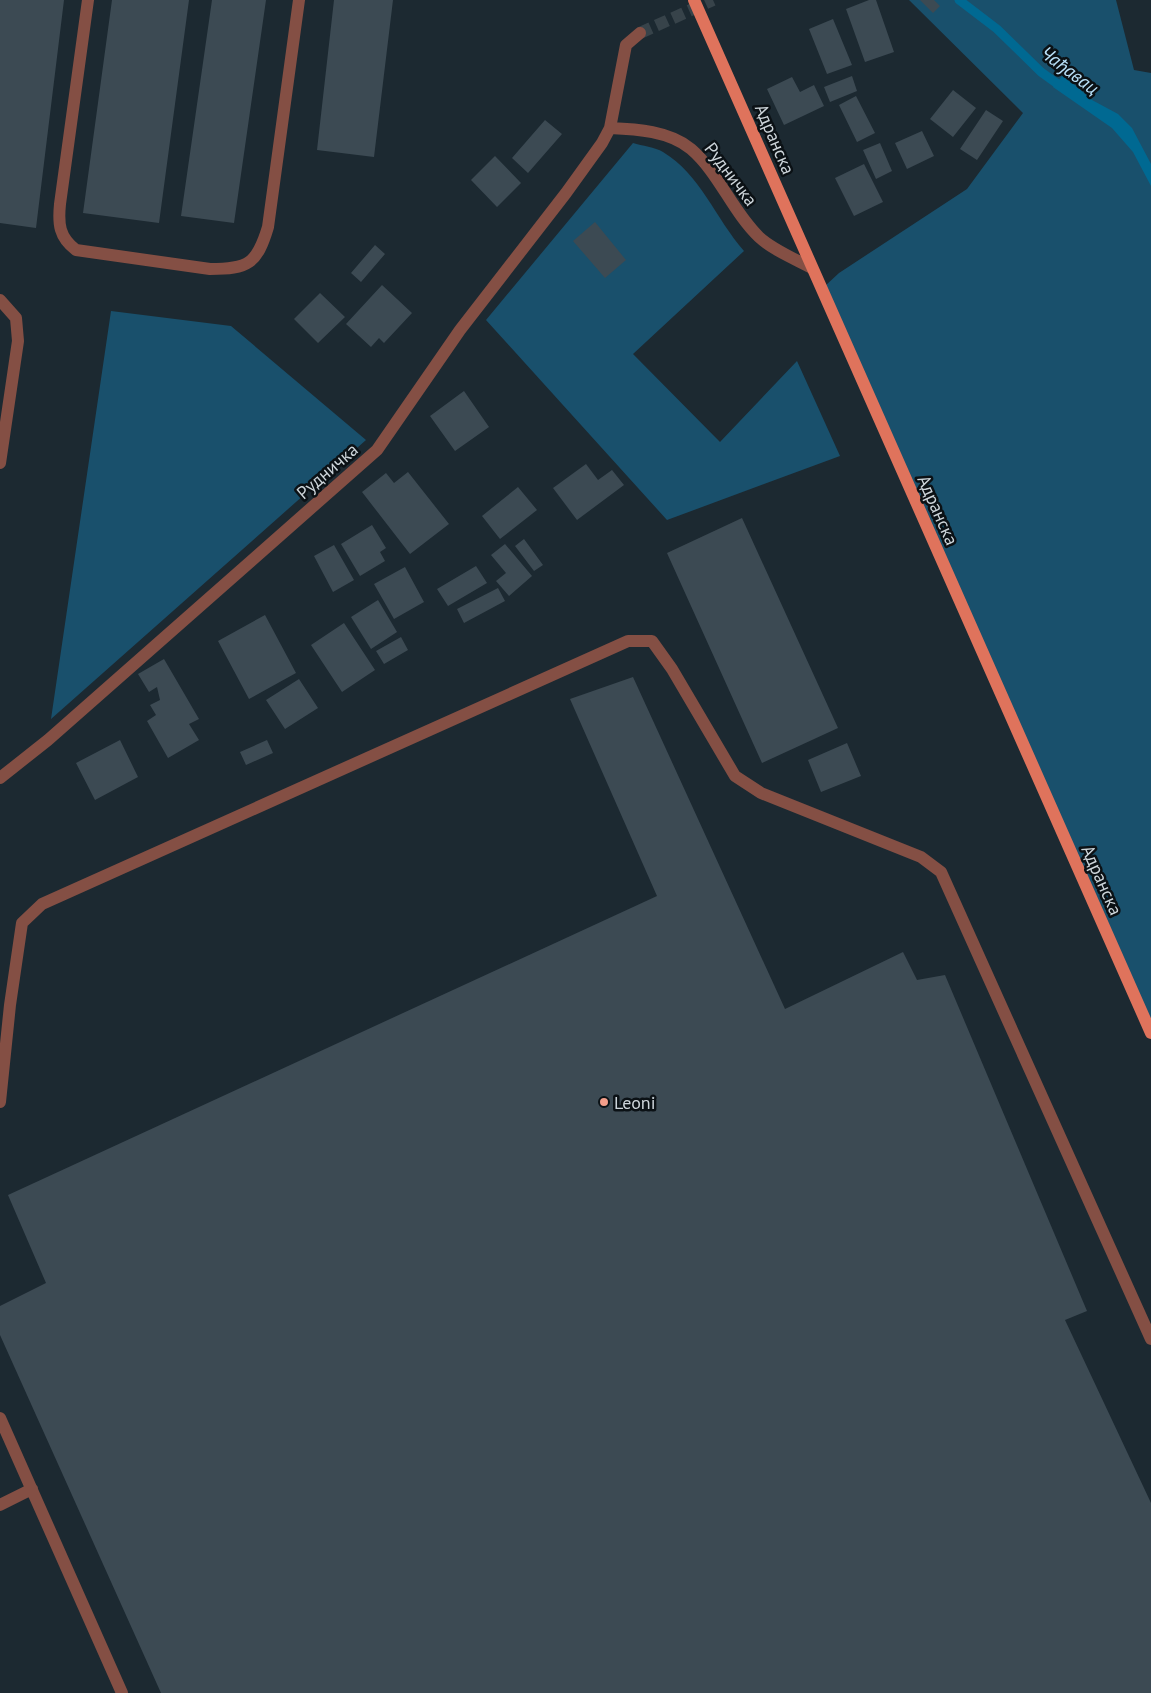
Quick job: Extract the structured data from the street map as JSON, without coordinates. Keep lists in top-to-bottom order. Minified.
{"streets":{"main road":["Адранска"],"street":["Рудничка"]},"crossings":[["Адранска","Рудничка"]],"water":["Чађавац"],"places":["Leoni"]}
